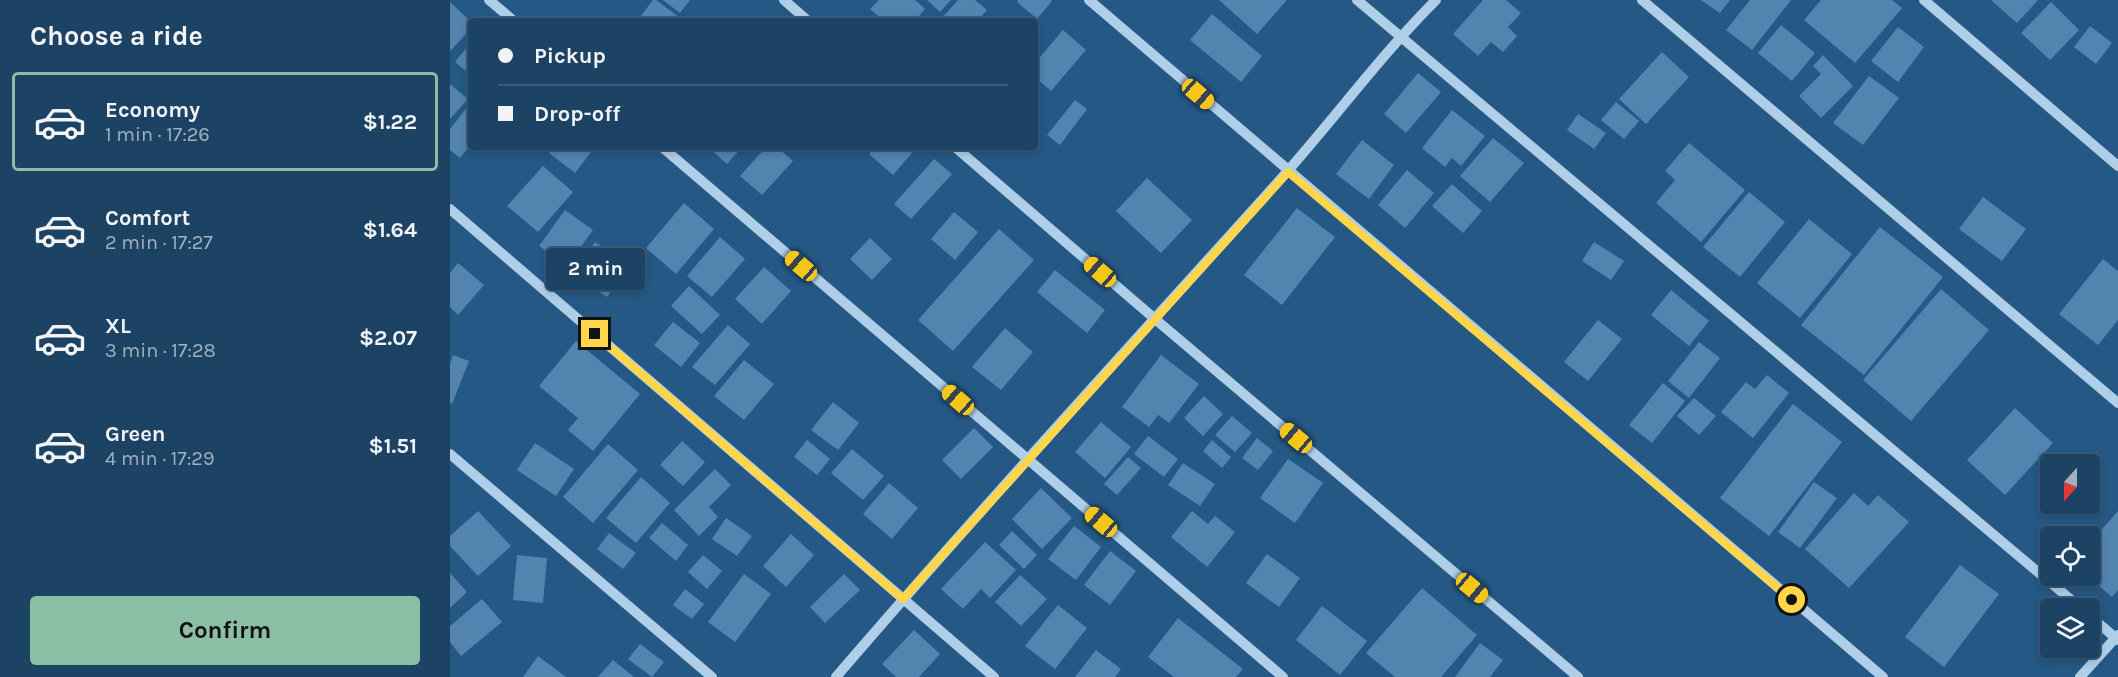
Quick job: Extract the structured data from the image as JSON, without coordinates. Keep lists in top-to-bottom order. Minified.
{"north":"bottom","page":{"heading":"Choose a ride","banner":["Pickup","Drop-off"],"list":[{"name":"Economy","note":"1 min · 17:26","value":"$1.22"},{"name":"Comfort","note":"2 min · 17:27","value":"$1.64"},{"name":"XL","note":"3 min · 17:28","value":"$2.07"},{"name":"Green","note":"4 min · 17:29","value":"$1.51"}],"bubble":"2 min","buttons":"Confirm"}}
